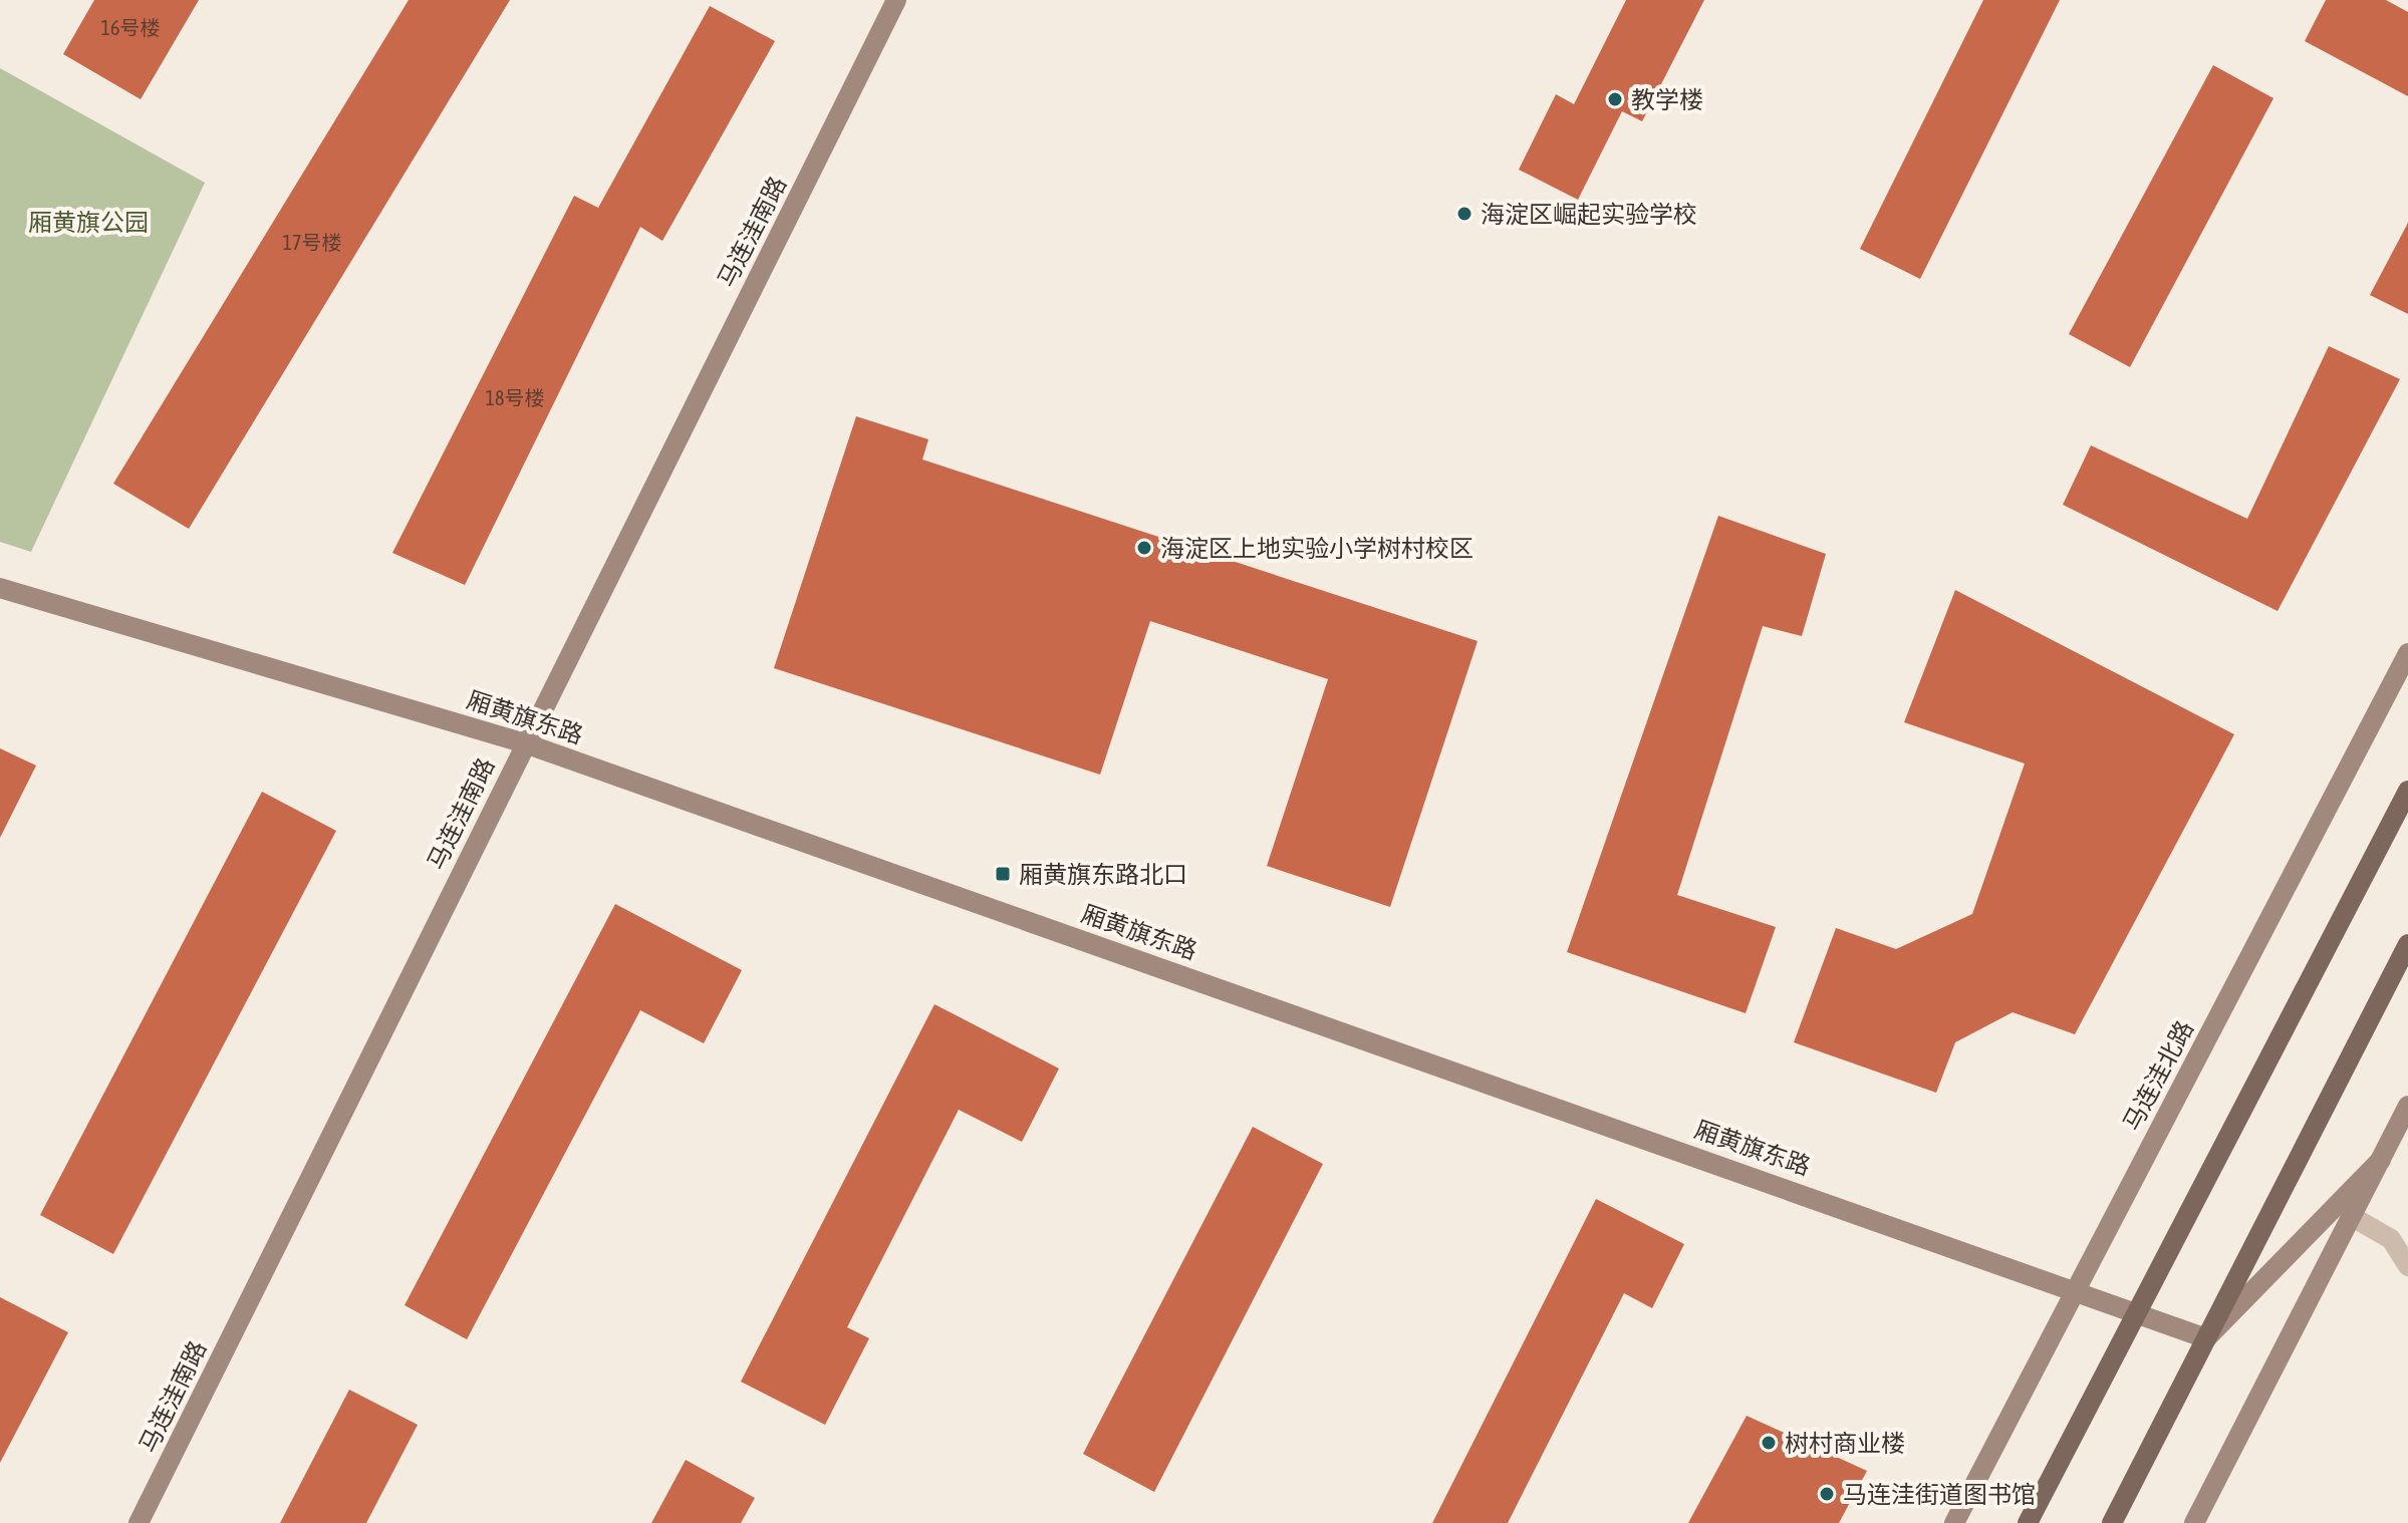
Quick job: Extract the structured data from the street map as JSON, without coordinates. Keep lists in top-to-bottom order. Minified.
{"streets":{"street":["马连洼南路","厢黄旗东路","马连洼北路"]},"crossings":[["马连洼南路","厢黄旗东路"],["厢黄旗东路","马连洼北路"]],"parks":["厢黄旗公园"],"places":{"other":["教学楼","海淀区崛起实验学校","海淀区上地实验小学树村校区","树村商业楼","马连洼街道图书馆"],"transit":["厢黄旗东路北口"]},"house_numbers":["16号楼","17号楼","18号楼"]}
